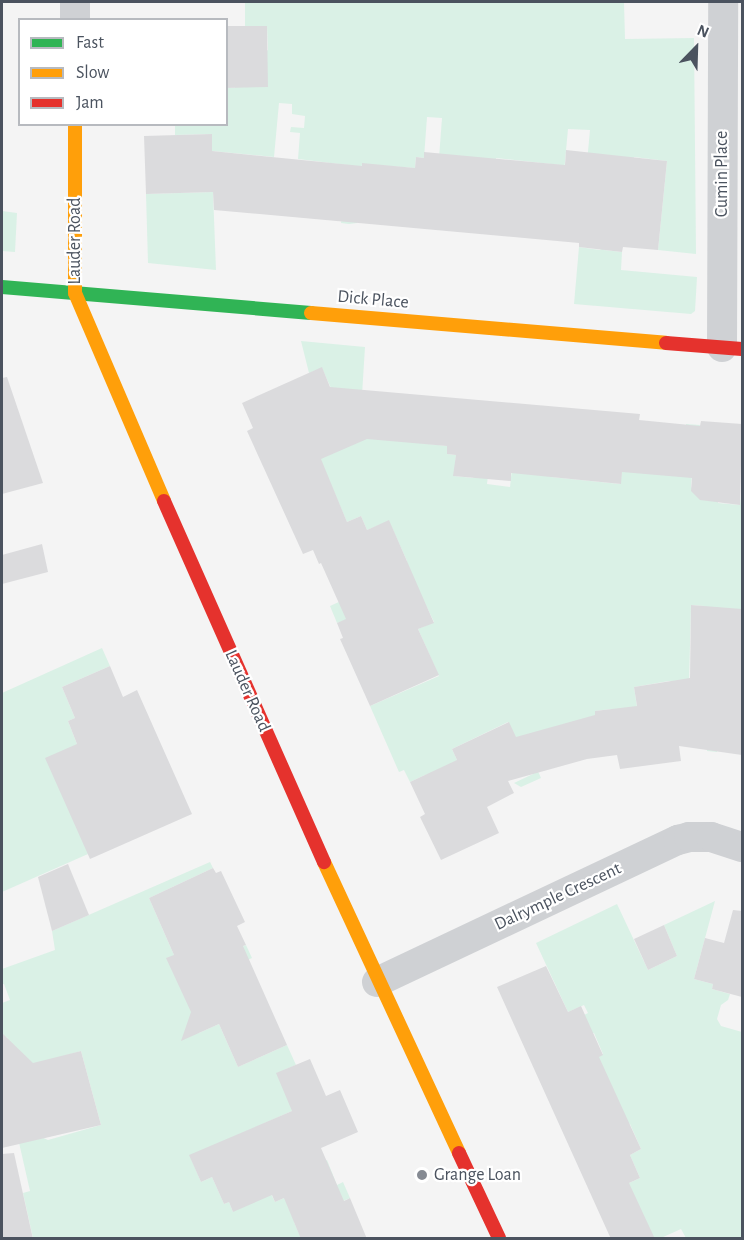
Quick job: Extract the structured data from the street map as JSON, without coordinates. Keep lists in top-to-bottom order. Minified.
{"streets":{"street":["Cumin Place","Lauder Road","Dick Place","Dalrymple Crescent"]},"crossings":[["Cumin Place","Dick Place"],["Lauder Road","Dick Place"],["Lauder Road","Dalrymple Crescent"]],"places":["Grange Loan"],"legend":["Fast","Slow","Jam"],"north":"top right"}
